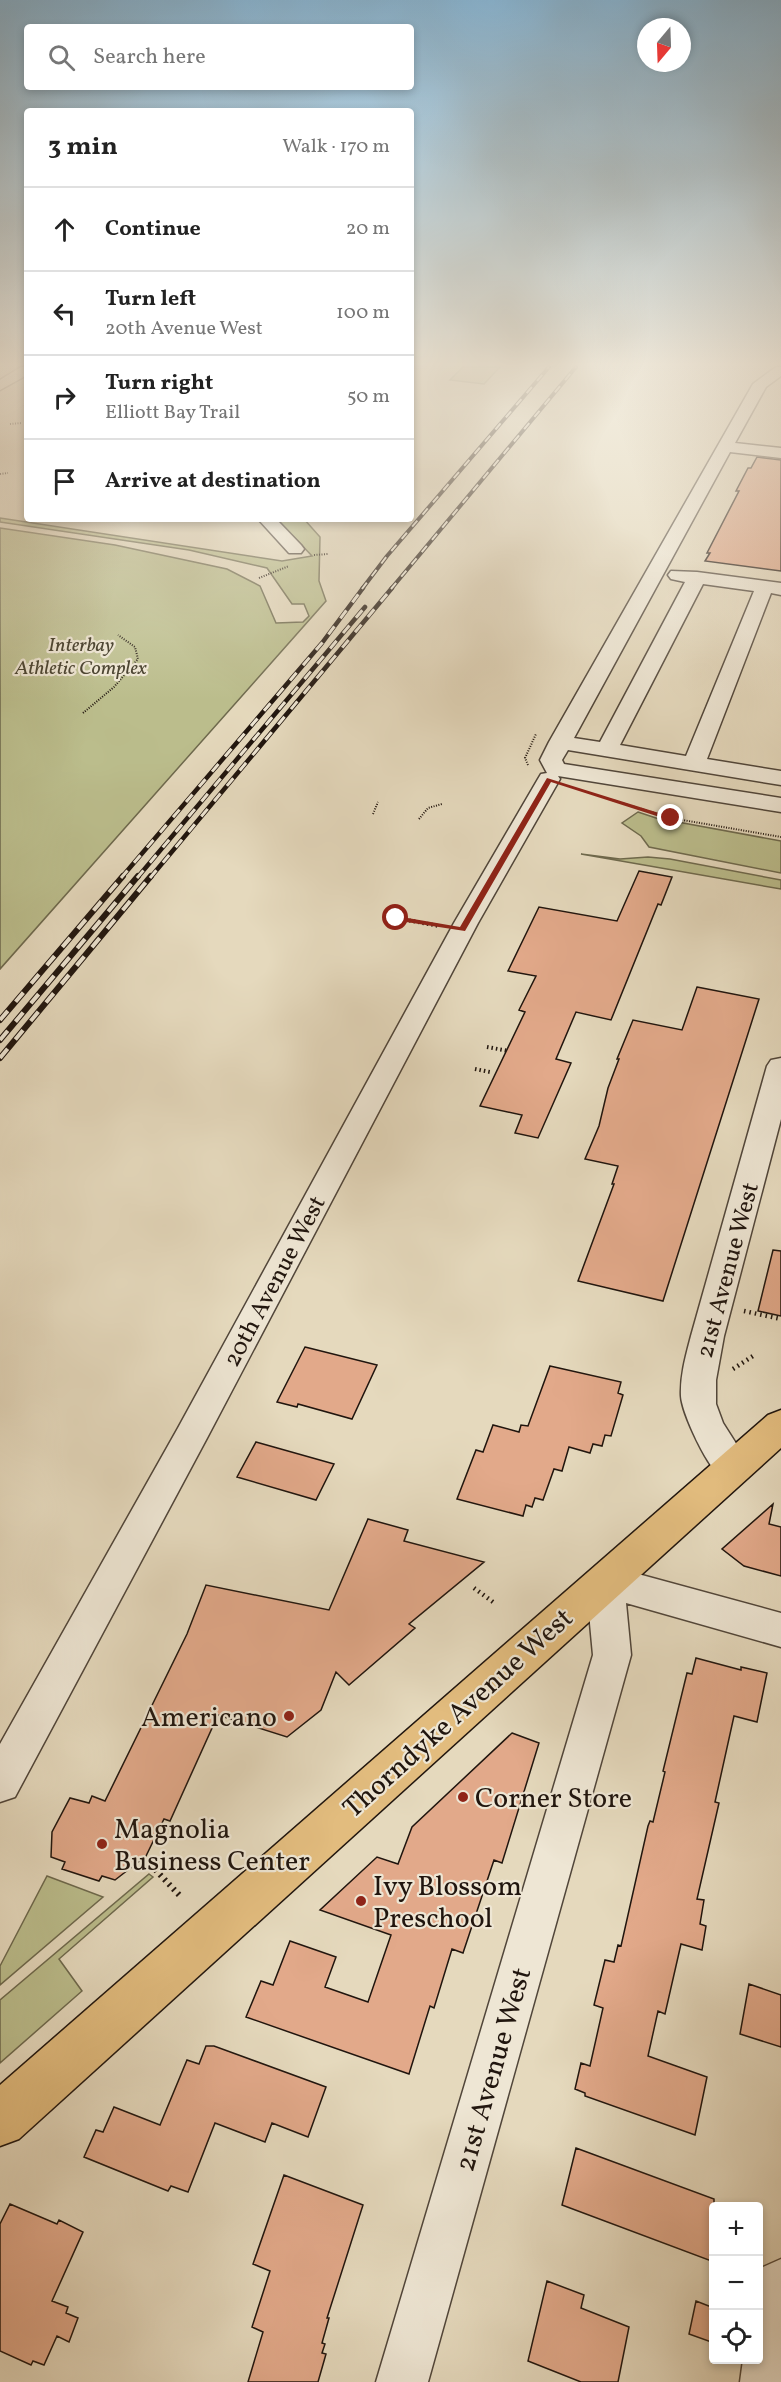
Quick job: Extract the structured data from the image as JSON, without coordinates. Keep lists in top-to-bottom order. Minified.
{"streets":{"main road":["Thorndyke Avenue West"],"street":["21st Avenue West","20th Avenue West"]},"crossings":[["21st Avenue West","Thorndyke Avenue West"]],"parks":["Interbay Athletic Complex"],"places":["Americano","Corner Store","Magnolia Business Center","Ivy Blossom Preschool"],"north":"bottom","page":{"search":"Search here","heading":["3 min","Walk · 170 m"],"list":[["Continue","20 m"],["Turn left","20th Avenue West","100 m"],["Turn right","Elliott Bay Trail","50 m"],"Arrive at destination"],"map_buttons":["+","−"]}}
